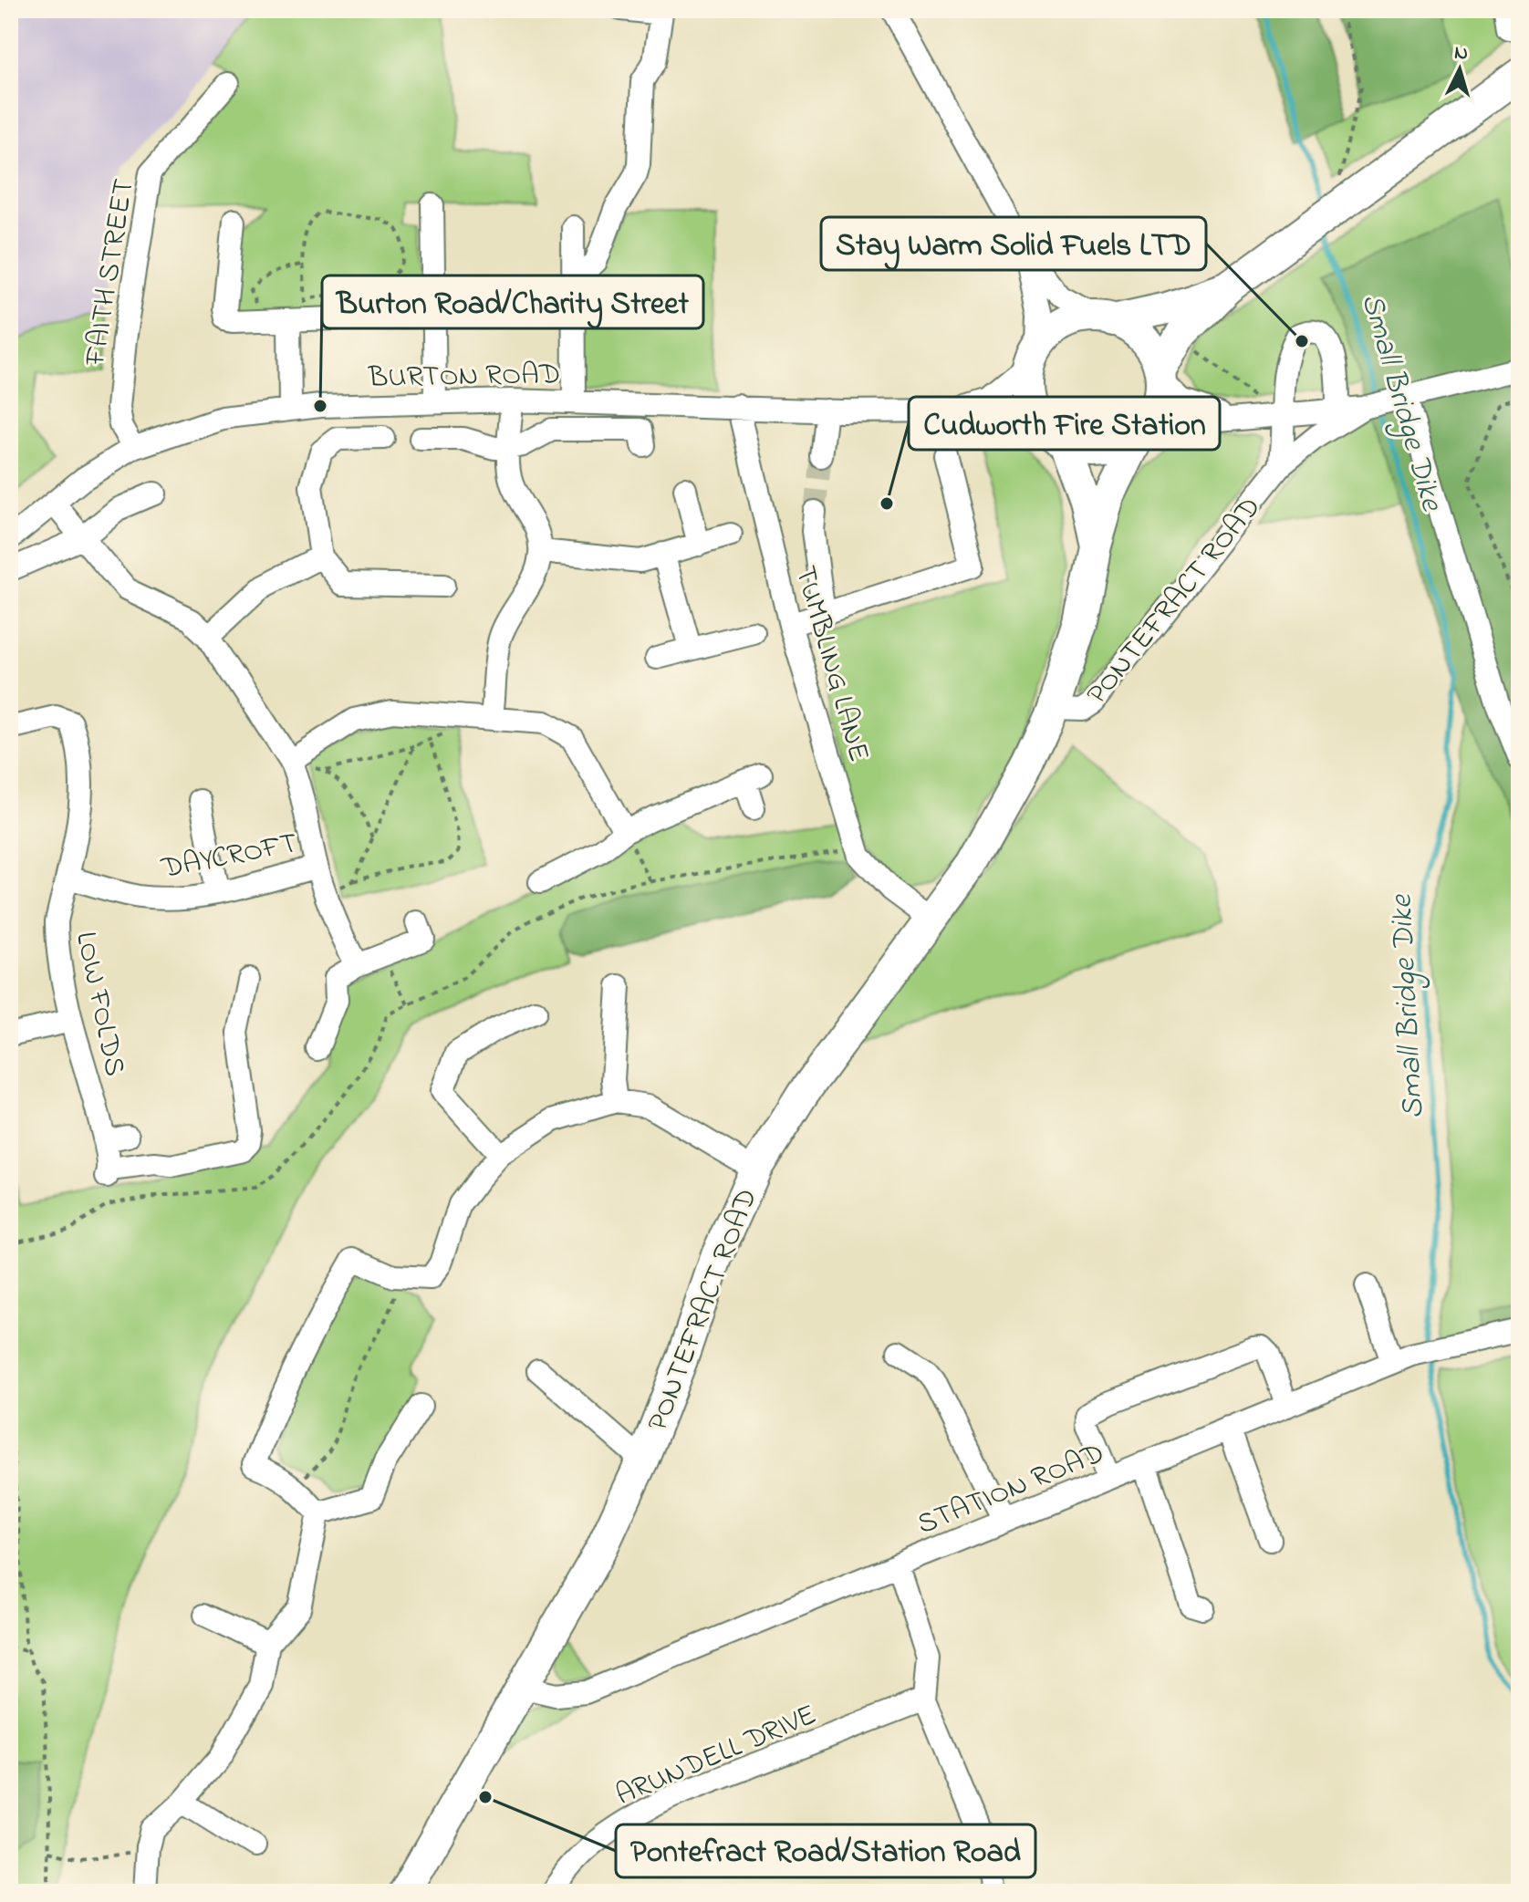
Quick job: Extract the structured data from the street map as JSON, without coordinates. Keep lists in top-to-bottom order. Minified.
{"streets":{"highway":["PONTEFRACT ROAD"],"street":["FAITH STREET","BURTON ROAD","TUMBLING LANE","DAYCROFT","LOW FOLDS","STATION ROAD","ARUNDELL DRIVE"]},"crossings":[["FAITH STREET","BURTON ROAD"],["BURTON ROAD","PONTEFRACT ROAD"],["BURTON ROAD","TUMBLING LANE"],["PONTEFRACT ROAD","STATION ROAD"],["DAYCROFT","LOW FOLDS"]],"water":["Small Bridge Dike"],"places":["Stay Warm Solid Fuels LTD","Burton Road/Charity Street","Cudworth Fire Station","Pontefract Road/Station Road"],"north":"top"}
